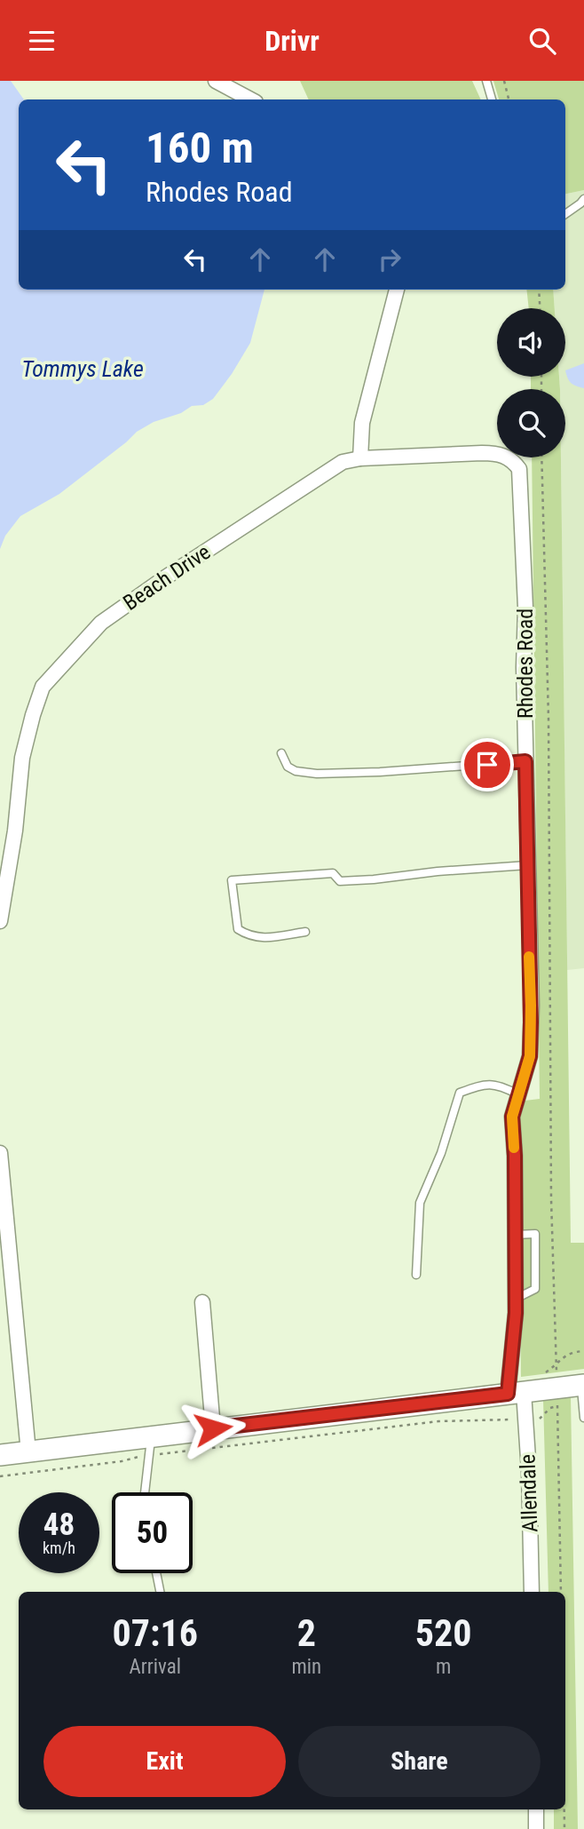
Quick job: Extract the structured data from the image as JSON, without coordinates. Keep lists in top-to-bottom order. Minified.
{"streets":{"street":["Beach Drive","Rhodes Road","Allendale"]},"crossings":[["Beach Drive","Rhodes Road"],["Rhodes Road","Allendale"]],"water":["Tommys Lake"],"page":{"header":"Drivr","turn":["160 m","Rhodes Road"],"speed":"48 km/h","limit":"50","eta":["07:16","Arrival","2","min","520","m"],"buttons":["Exit","Share"]}}
